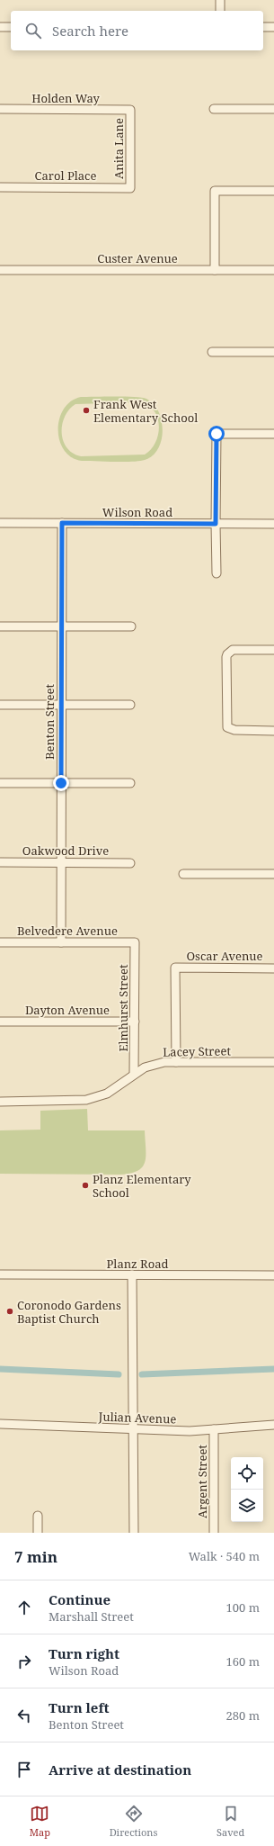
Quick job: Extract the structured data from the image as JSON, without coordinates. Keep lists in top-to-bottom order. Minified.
{"streets":{"street":["Holden Way","Anita Lane","Carol Place","Custer Avenue","Wilson Road","Benton Street","Oakwood Drive","Belvedere Avenue","Oscar Avenue","Elmhurst Street","Dayton Avenue","Lacey Street","Planz Road","Julian Avenue","Argent Street"]},"crossings":[["Holden Way","Anita Lane"],["Anita Lane","Carol Place"],["Wilson Road","Benton Street"],["Benton Street","Oakwood Drive"],["Benton Street","Belvedere Avenue"],["Belvedere Avenue","Elmhurst Street"],["Oscar Avenue","Lacey Street"],["Elmhurst Street","Dayton Avenue"],["Elmhurst Street","Lacey Street"],["Julian Avenue","Argent Street"]],"places":["Frank West Elementary School","Planz Elementary School","Coronodo Gardens Baptist Church"],"page":{"search":"Search here","heading":["7 min","Walk · 540 m"],"list":[["Continue","Marshall Street","100 m"],["Turn right","Wilson Road","160 m"],["Turn left","Benton Street","280 m"],"Arrive at destination"],"nav":["Map","Directions","Saved"]}}
